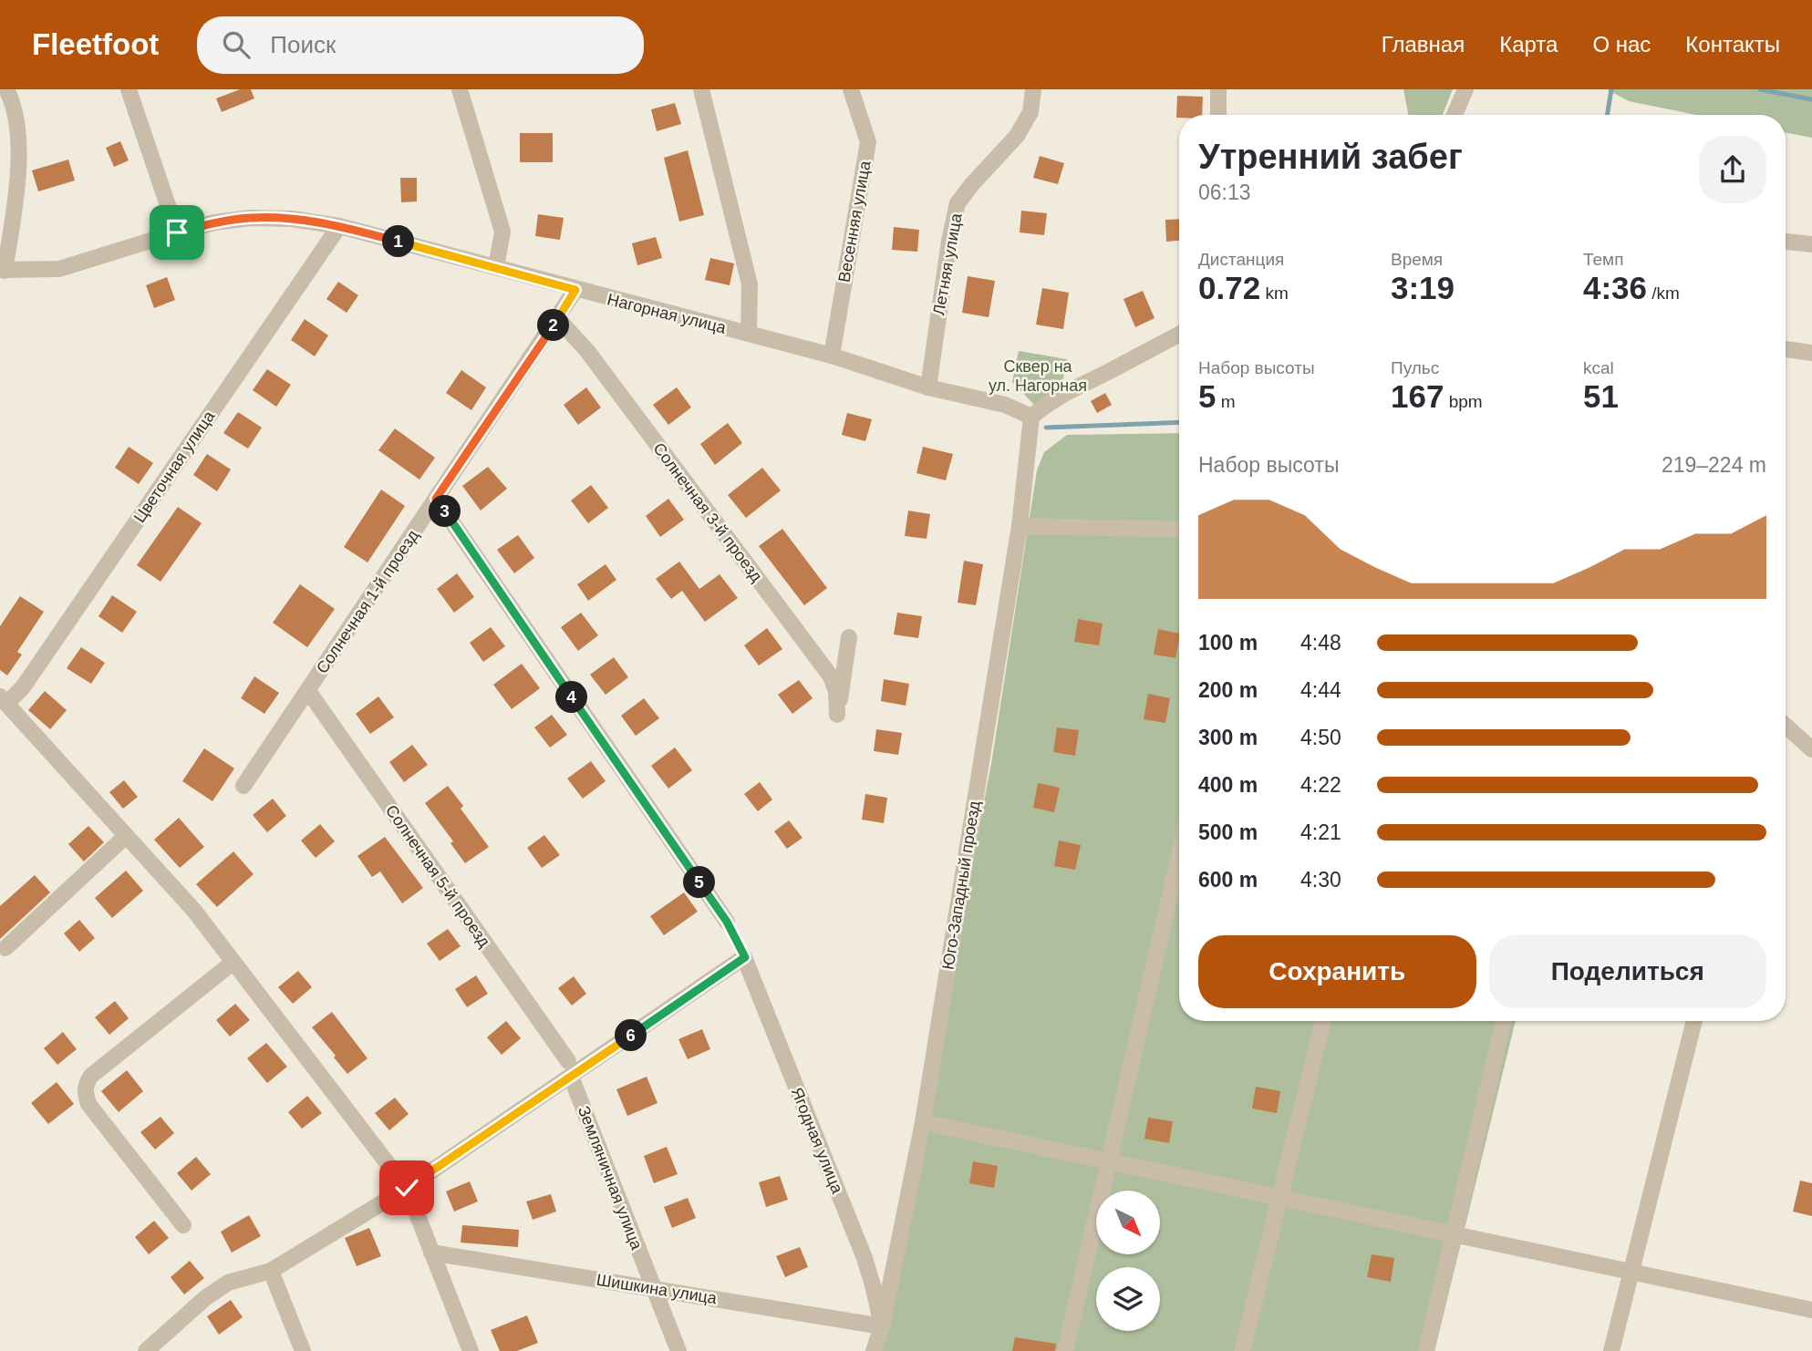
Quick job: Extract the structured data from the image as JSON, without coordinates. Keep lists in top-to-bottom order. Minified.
{"streets":{"street":["Весенняя улица","Летняя улица","Нагорная улица","Цветочная улица","Солнечная 3-й проезд","Солнечная 1-й проезд","Солнечная 5-й проезд","Юго-Западный проезд","Ягодная улица","Земляничная улица","Шишкина улица"]},"crossings":[["Весенняя улица","Нагорная улица"],["Летняя улица","Нагорная улица"],["Нагорная улица","Цветочная улица"],["Нагорная улица","Солнечная 1-й проезд"],["Нагорная улица","Юго-Западный проезд"],["Солнечная 3-й проезд","Солнечная 1-й проезд"],["Солнечная 1-й проезд","Солнечная 5-й проезд"],["Солнечная 5-й проезд","Ягодная улица"],["Солнечная 5-й проезд","Земляничная улица"],["Юго-Западный проезд","Ягодная улица"],["Юго-Западный проезд","Шишкина улица"],["Ягодная улица","Земляничная улица"],["Ягодная улица","Шишкина улица"],["Земляничная улица","Шишкина улица"]],"parks":["Сквер на ул. Нагорная"],"north":"bottom right","page":{"header":"Fleetfoot","search":"Поиск","nav":["Главная","Карта","О нас","Контакты"],"heading":["Утренний забег","06:13"],"stats":[["Дистанция","0.72 km"],["Время","3:19"],["Темп","4:36 /km"],["Набор высоты","5 m"],["Пульс","167 bpm"],["kcal","51"]],"pins":["1","2","3","4","5","6"],"chart":["Набор высоты","219–224 m"],"list":[{"name":"100 m","note":"4:48"},{"name":"200 m","note":"4:44"},{"name":"300 m","note":"4:50"},{"name":"400 m","note":"4:22"},{"name":"500 m","note":"4:21"},{"name":"600 m","note":"4:30"}],"buttons":["Сохранить","Поделиться"]}}
